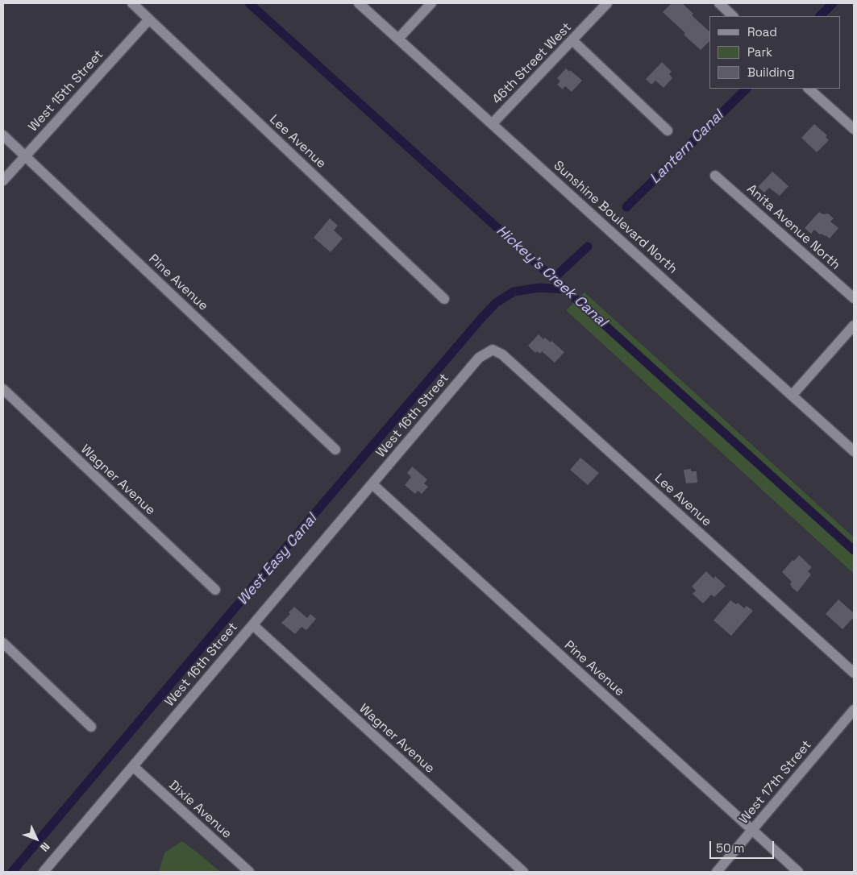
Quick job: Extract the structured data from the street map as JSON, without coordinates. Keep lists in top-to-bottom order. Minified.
{"streets":{"street":["46th Street West","West 15th Street","Lee Avenue","Sunshine Boulevard North","Anita Avenue North","Pine Avenue","West 16th Street","Wagner Avenue","West 17th Street","Dixie Avenue"]},"crossings":[["46th Street West","Sunshine Boulevard North"],["West 15th Street","Lee Avenue"],["West 15th Street","Pine Avenue"],["Lee Avenue","West 16th Street"],["Pine Avenue","West 16th Street"],["Pine Avenue","West 17th Street"],["West 16th Street","Wagner Avenue"],["West 16th Street","Dixie Avenue"]],"water":["Lantern Canal","Hickey's Creek Canal","West Easy Canal"],"legend":["Road","Park","Building"],"scale_bar":"50 m","north":"bottom right"}
